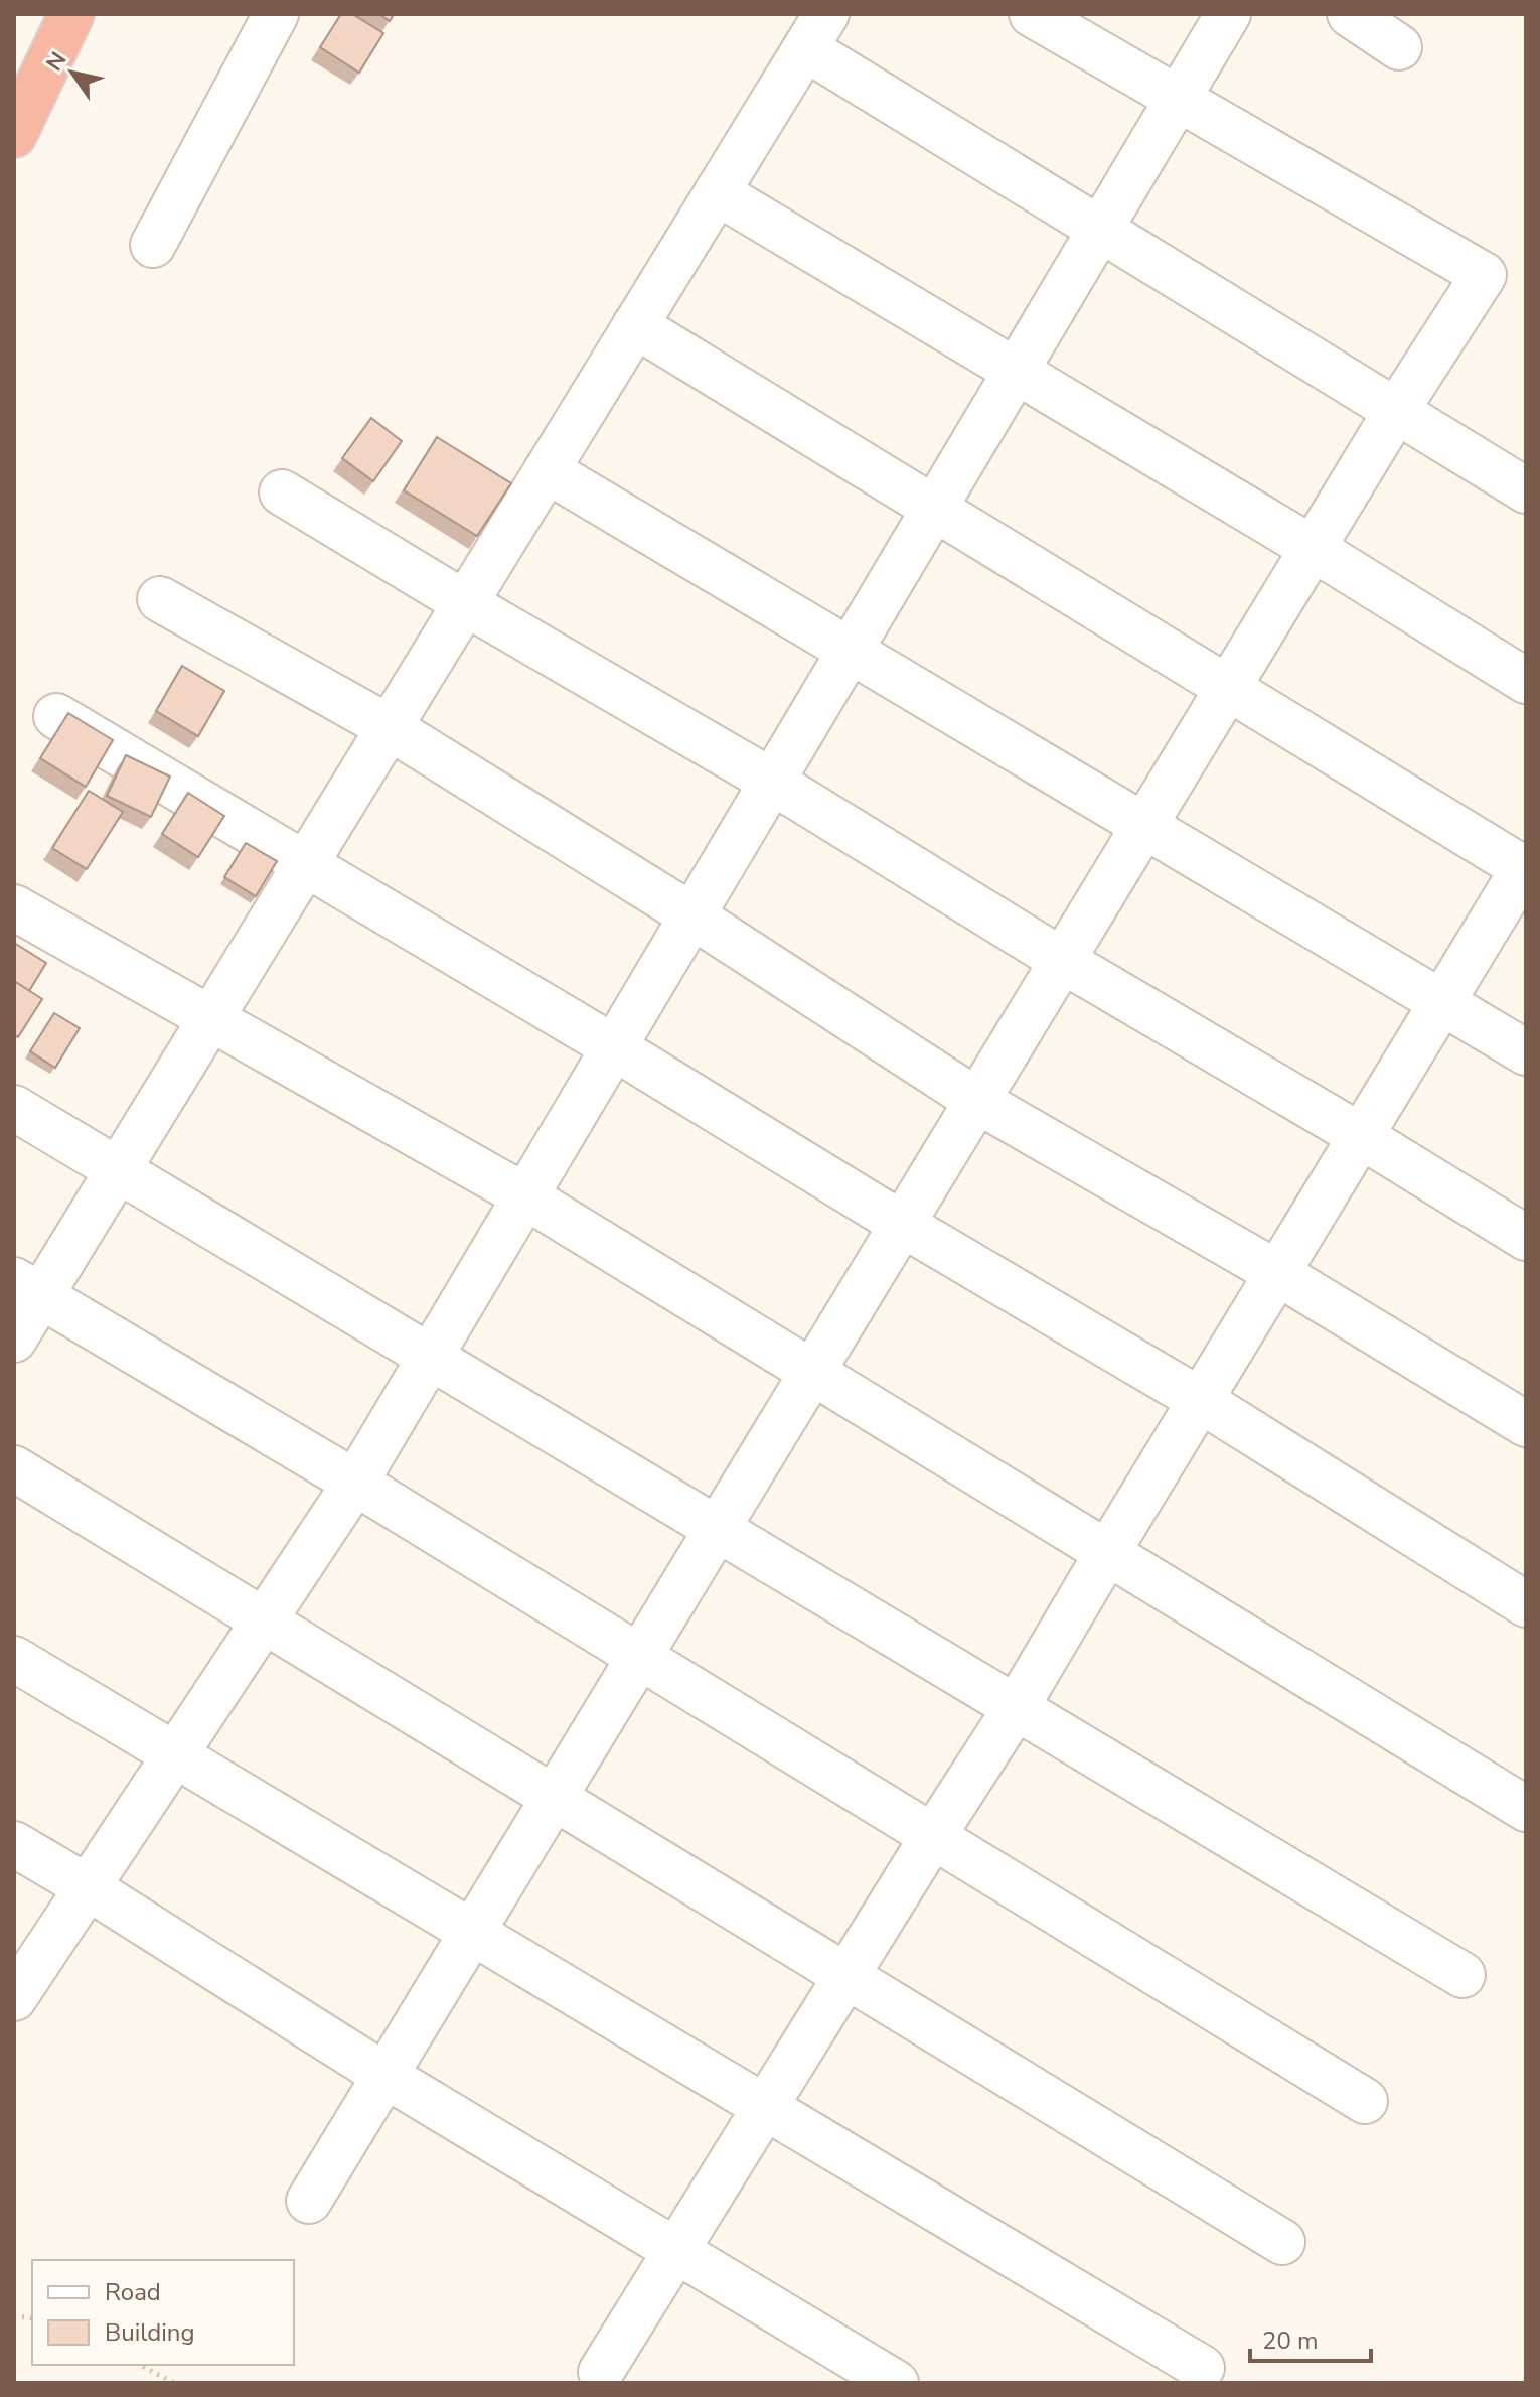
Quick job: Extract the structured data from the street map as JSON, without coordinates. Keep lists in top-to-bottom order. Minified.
{"legend":["Road","Building"],"scale_bar":"20 m","north":"top left"}
